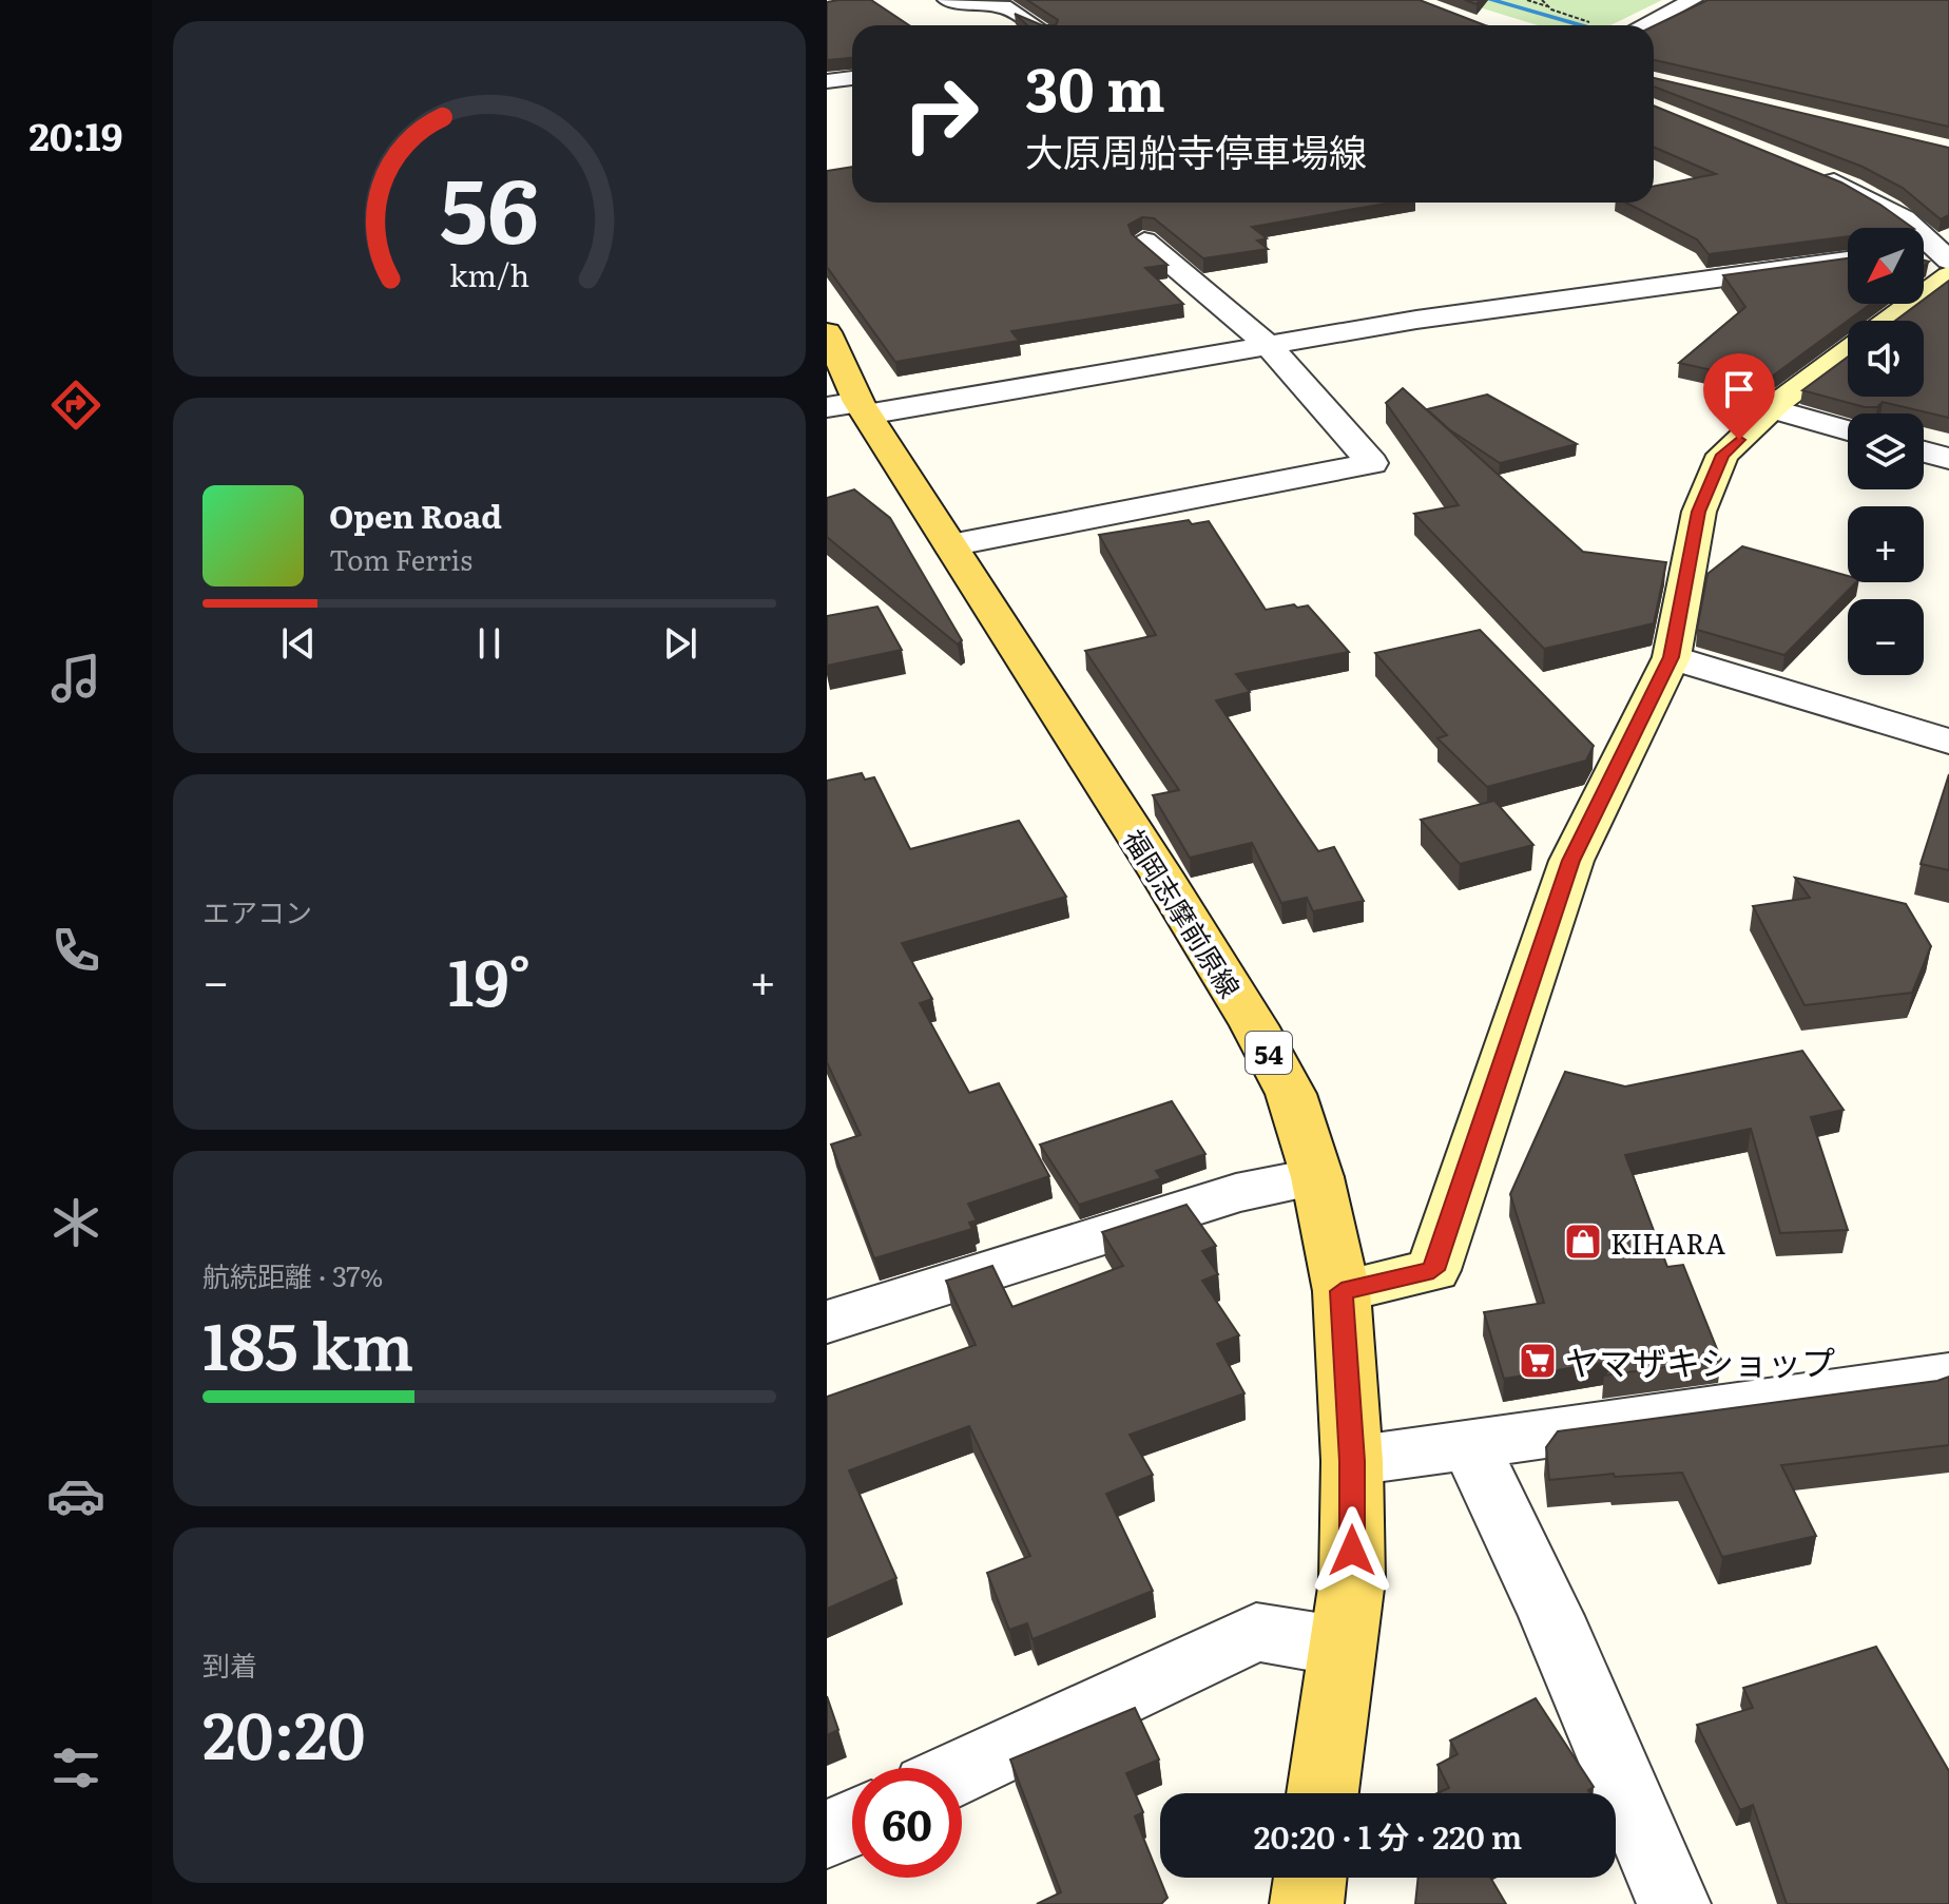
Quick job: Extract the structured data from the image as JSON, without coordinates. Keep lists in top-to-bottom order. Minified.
{"streets":{"main road":["福岡志摩前原線","54"]},"places":{"shop":["KIHARA"],"supermarket":["ヤマザキショップ"]},"north":"bottom left","page":{"tabs":"20:19","turn":["30 m","大原周船寺停車場線"],"map_buttons":["+","−"],"song":["Open Road","Tom Ferris"],"tile":["エアコン",["航続距離 · 37%","185 km"],["到着","20:20"]],"heat":["−","19°","+"],"limit":"60","trip":"20:20 · 1 分 · 220 m","gauge":["56","km/h"]}}
